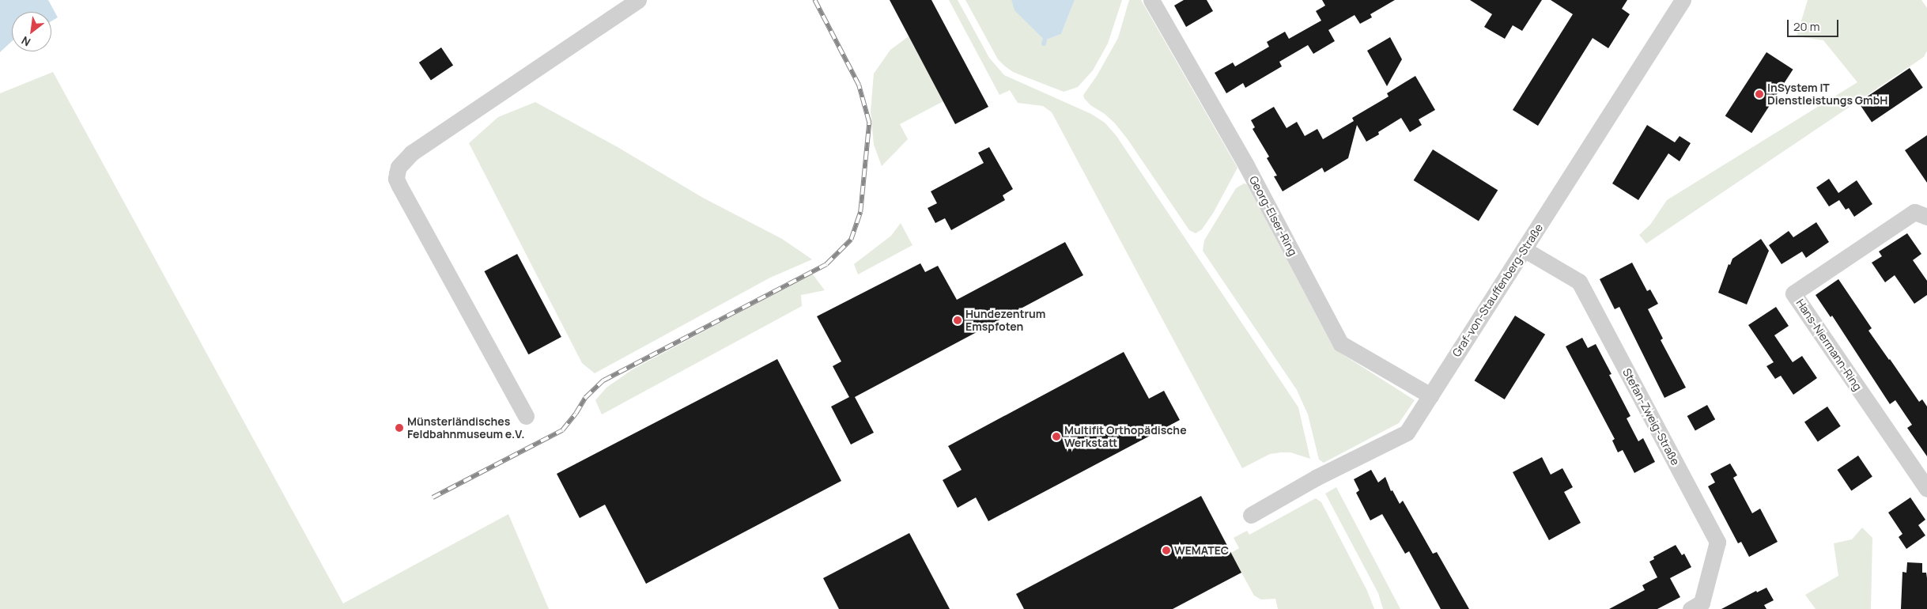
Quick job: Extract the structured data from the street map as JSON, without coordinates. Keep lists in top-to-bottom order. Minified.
{"streets":{"street":["Georg-Elser-Ring","Graf-von-Stauffenberg-Straße","Hans-Niermann-Ring","Stefan-Zweig-Straße"]},"crossings":[["Georg-Elser-Ring","Graf-von-Stauffenberg-Straße"],["Graf-von-Stauffenberg-Straße","Stefan-Zweig-Straße"]],"places":["InSystem IT Dienstleistungs GmbH","Hundezentrum Emspfoten","Münsterländisches Feldbahnmuseum e.V.","Multifit Orthopädische Werkstatt","WEMATEC"],"scale_bar":"20 m","north":"bottom left"}
